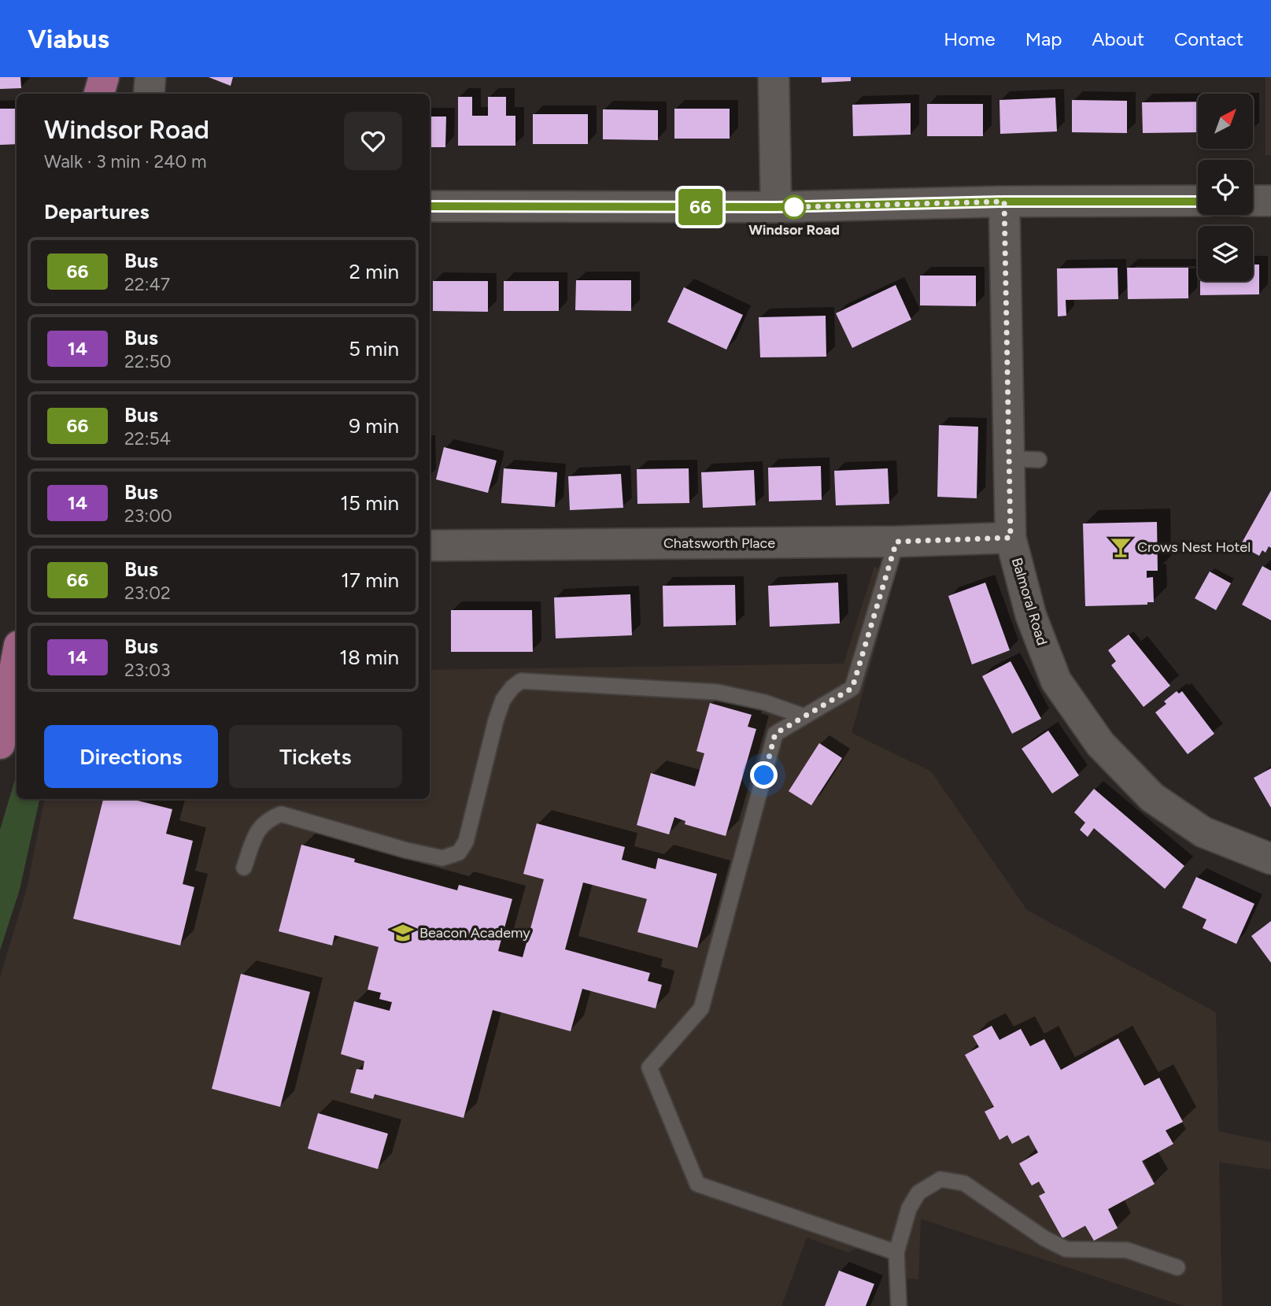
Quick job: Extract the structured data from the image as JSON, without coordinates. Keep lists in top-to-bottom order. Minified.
{"streets":{"street":["Chatsworth Place","Balmoral Road"]},"crossings":[["Chatsworth Place","Balmoral Road"]],"places":{"other":["Windsor Road"],"bar":["Crows Nest Hotel"],"school or university":["Beacon Academy"]},"lines":["bus line 66"],"north":"top right","page":{"header":"Viabus","nav":["Home","Map","About","Contact"],"on_map":"66","heading":[["Windsor Road","Walk · 3 min · 240 m"],"Departures"],"list":[{"mark":"66","name":"Bus","note":"22:47","value":"2 min"},{"mark":"14","name":"Bus","note":"22:50","value":"5 min"},{"mark":"66","name":"Bus","note":"22:54","value":"9 min"},{"mark":"14","name":"Bus","note":"23:00","value":"15 min"},{"mark":"66","name":"Bus","note":"23:02","value":"17 min"},{"mark":"14","name":"Bus","note":"23:03","value":"18 min"}],"buttons":["Directions","Tickets"]}}
